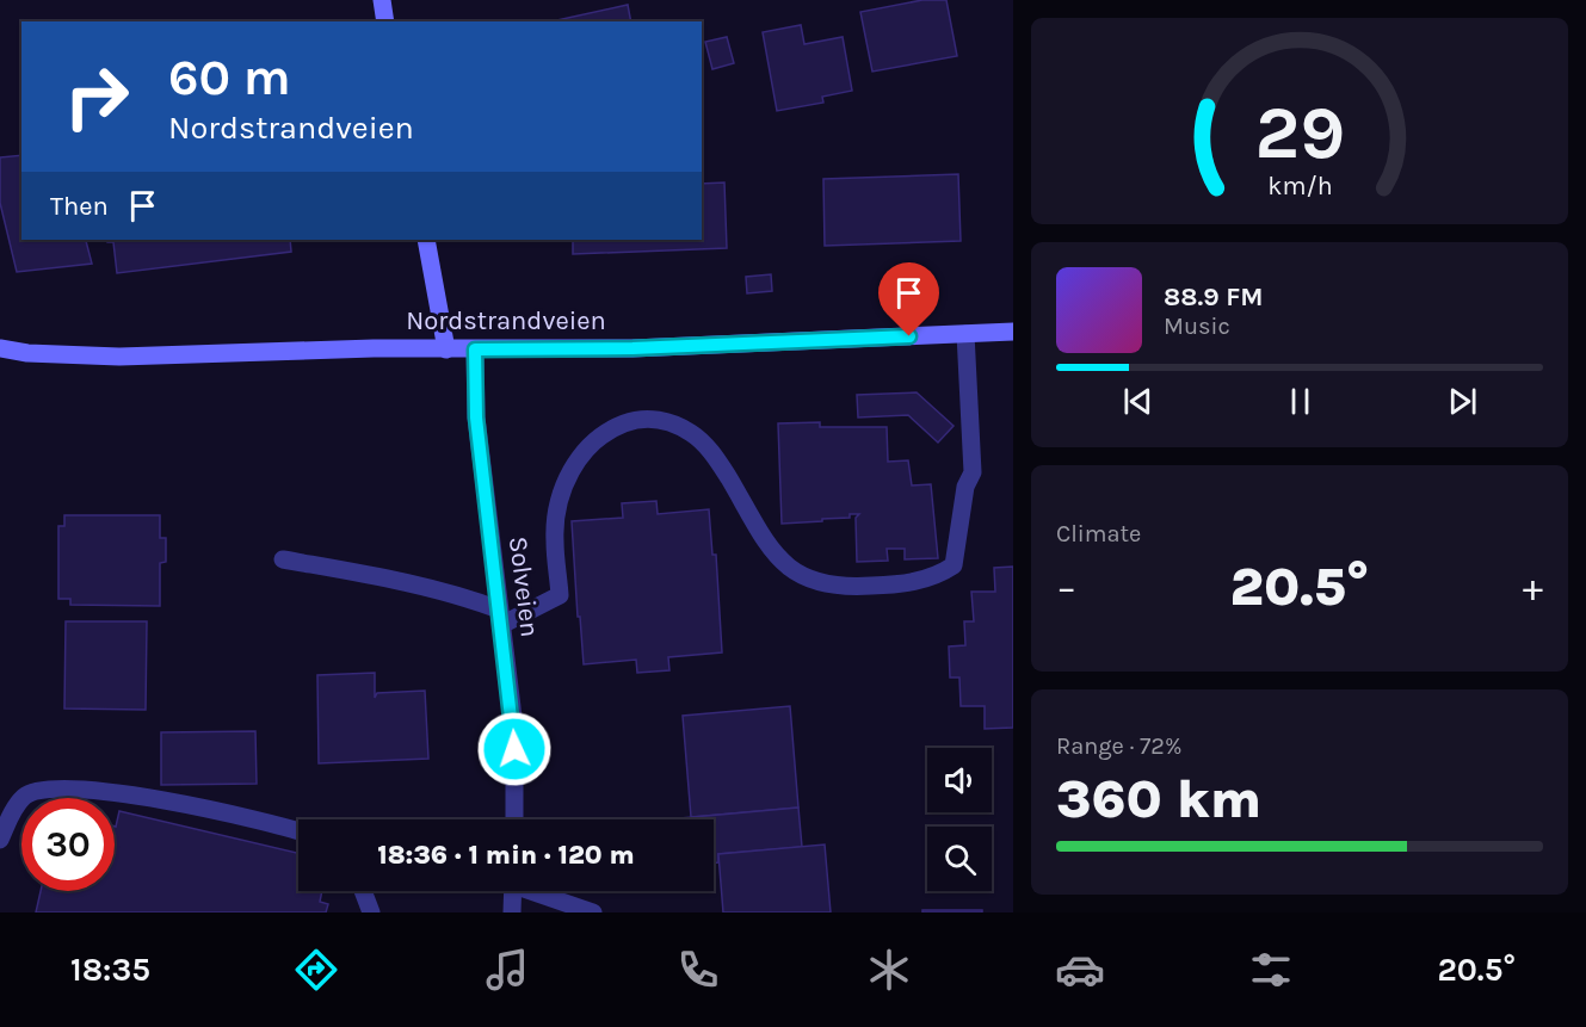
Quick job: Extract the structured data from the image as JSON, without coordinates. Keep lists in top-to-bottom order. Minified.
{"streets":{"main road":["Nordstrandveien"],"street":["Solveien"]},"crossings":[["Nordstrandveien","Solveien"]],"page":{"turn":["60 m","Nordstrandveien"],"then":"Then","song":["88.9 FM","Music"],"tile":["Climate",["Range · 72%","360 km"]],"heat":["−","20.5°","+"],"limit":"30","trip":"18:36 · 1 min · 120 m","tabs":["18:35","20.5°"],"gauge":["29","km/h"]}}
